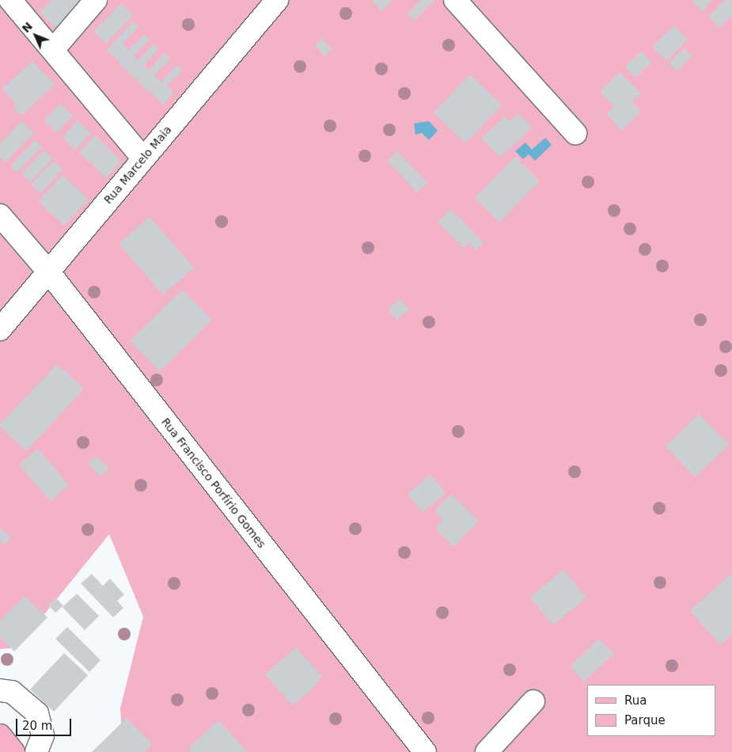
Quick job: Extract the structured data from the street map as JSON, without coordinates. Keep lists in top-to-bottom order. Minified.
{"streets":{"street":["Rua Marcelo Maia","Rua Francisco Porfírio Gomes"]},"crossings":[["Rua Marcelo Maia","Rua Francisco Porfírio Gomes"]],"legend":["Rua","Parque"],"scale_bar":"20 m","north":"top left"}
